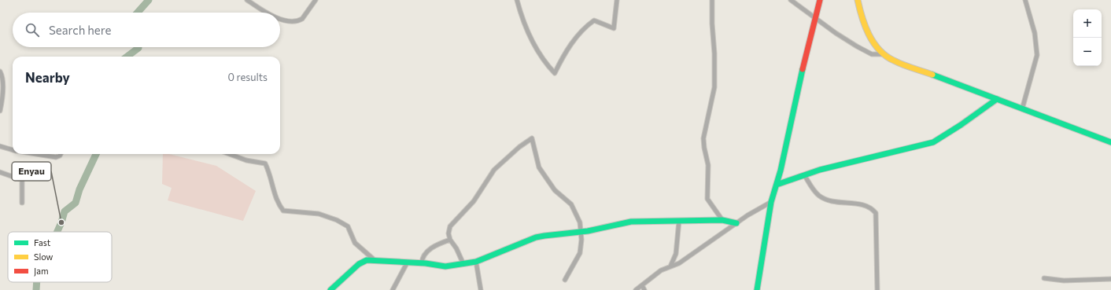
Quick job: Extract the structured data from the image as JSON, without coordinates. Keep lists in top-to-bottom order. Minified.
{"places":["Enyau"],"legend":["Fast","Slow","Jam"],"page":{"map_buttons":["+","−"],"search":"Search here","heading":["Nearby","0 results"]}}
